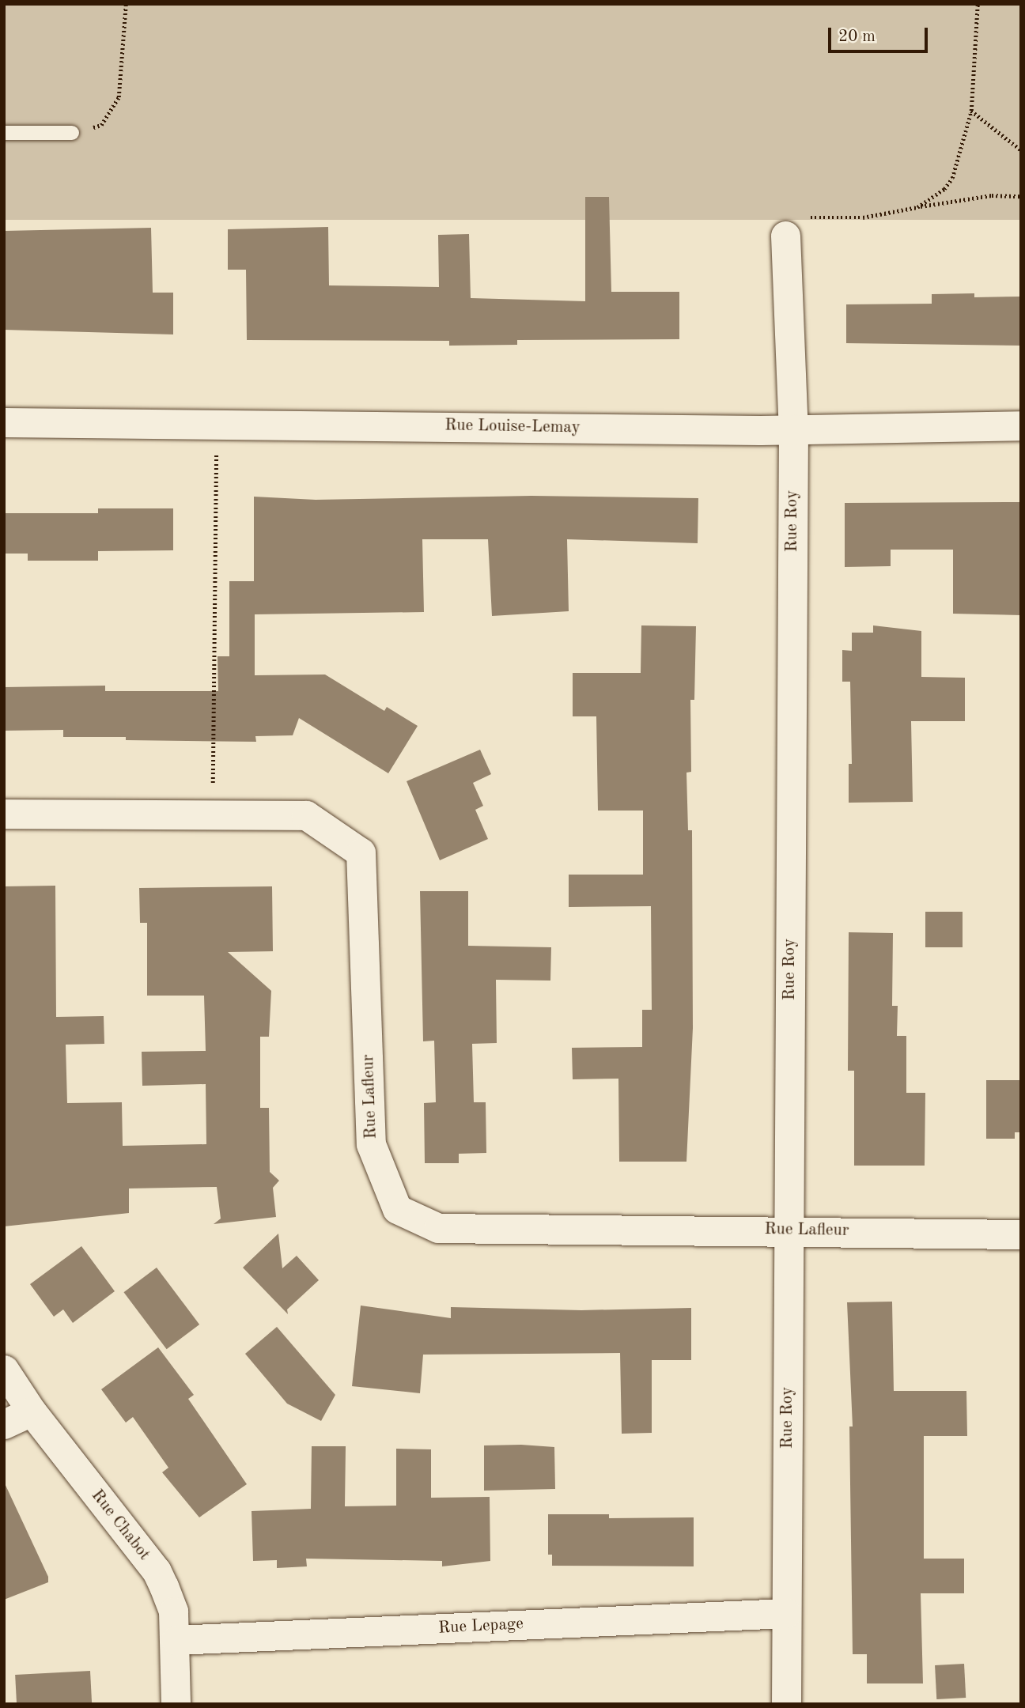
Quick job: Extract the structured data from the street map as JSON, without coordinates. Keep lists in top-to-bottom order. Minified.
{"streets":{"street":["Rue Louise-Lemay","Rue Roy","Rue Lafleur","Rue Chabot","Rue Lepage"]},"crossings":[["Rue Louise-Lemay","Rue Roy"],["Rue Roy","Rue Lafleur"],["Rue Roy","Rue Lepage"],["Rue Chabot","Rue Lepage"]],"scale_bar":"20 m"}
